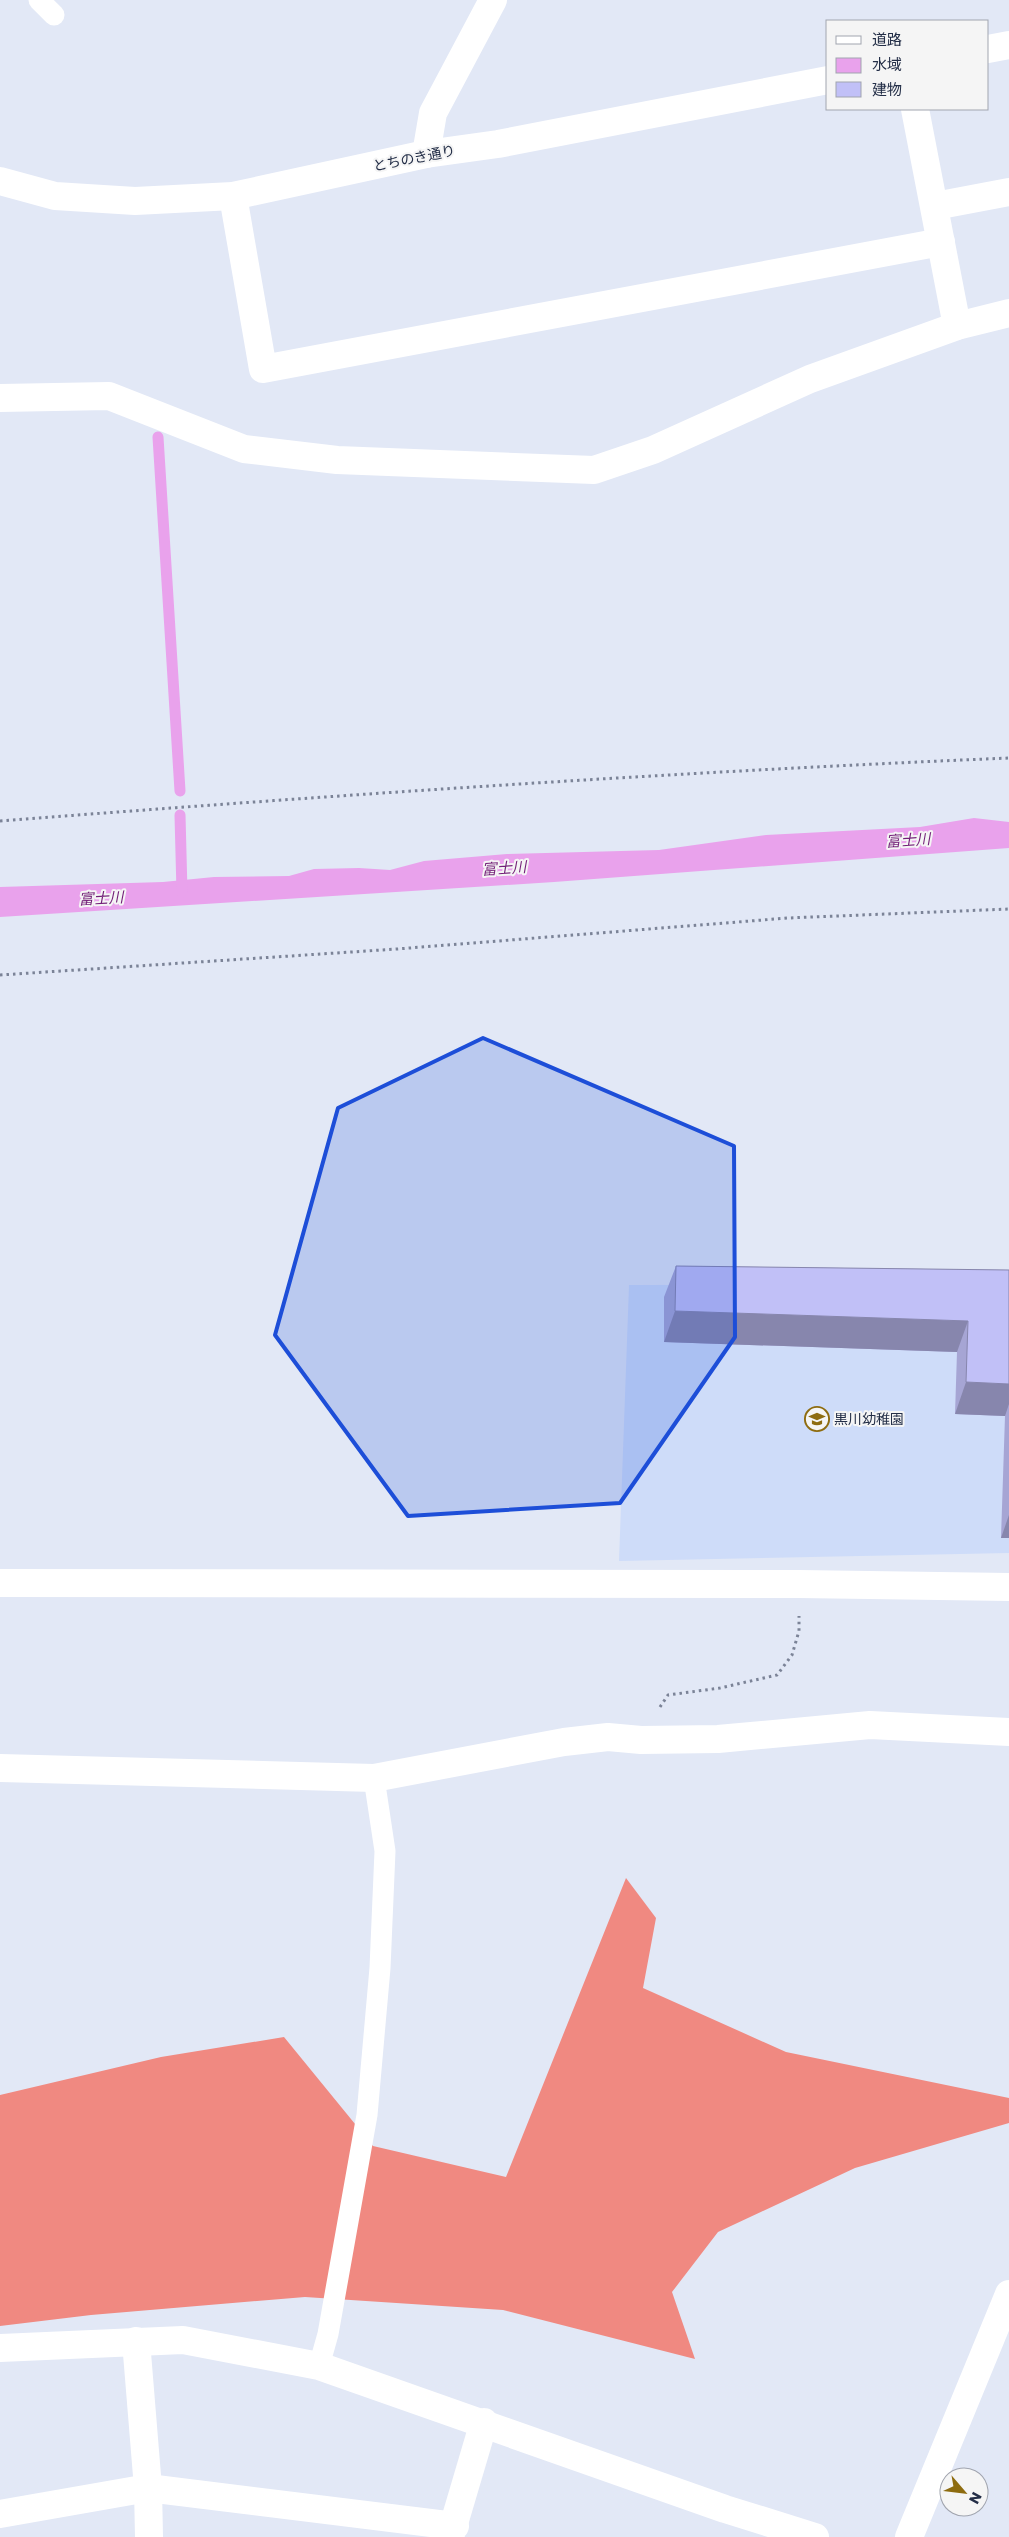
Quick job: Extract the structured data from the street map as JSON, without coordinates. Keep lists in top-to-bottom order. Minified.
{"streets":{"street":["とちのき通り"]},"water":["富士川"],"places":{"school or university":["黒川幼稚園"]},"legend":["道路","水域","建物"],"north":"bottom right"}
